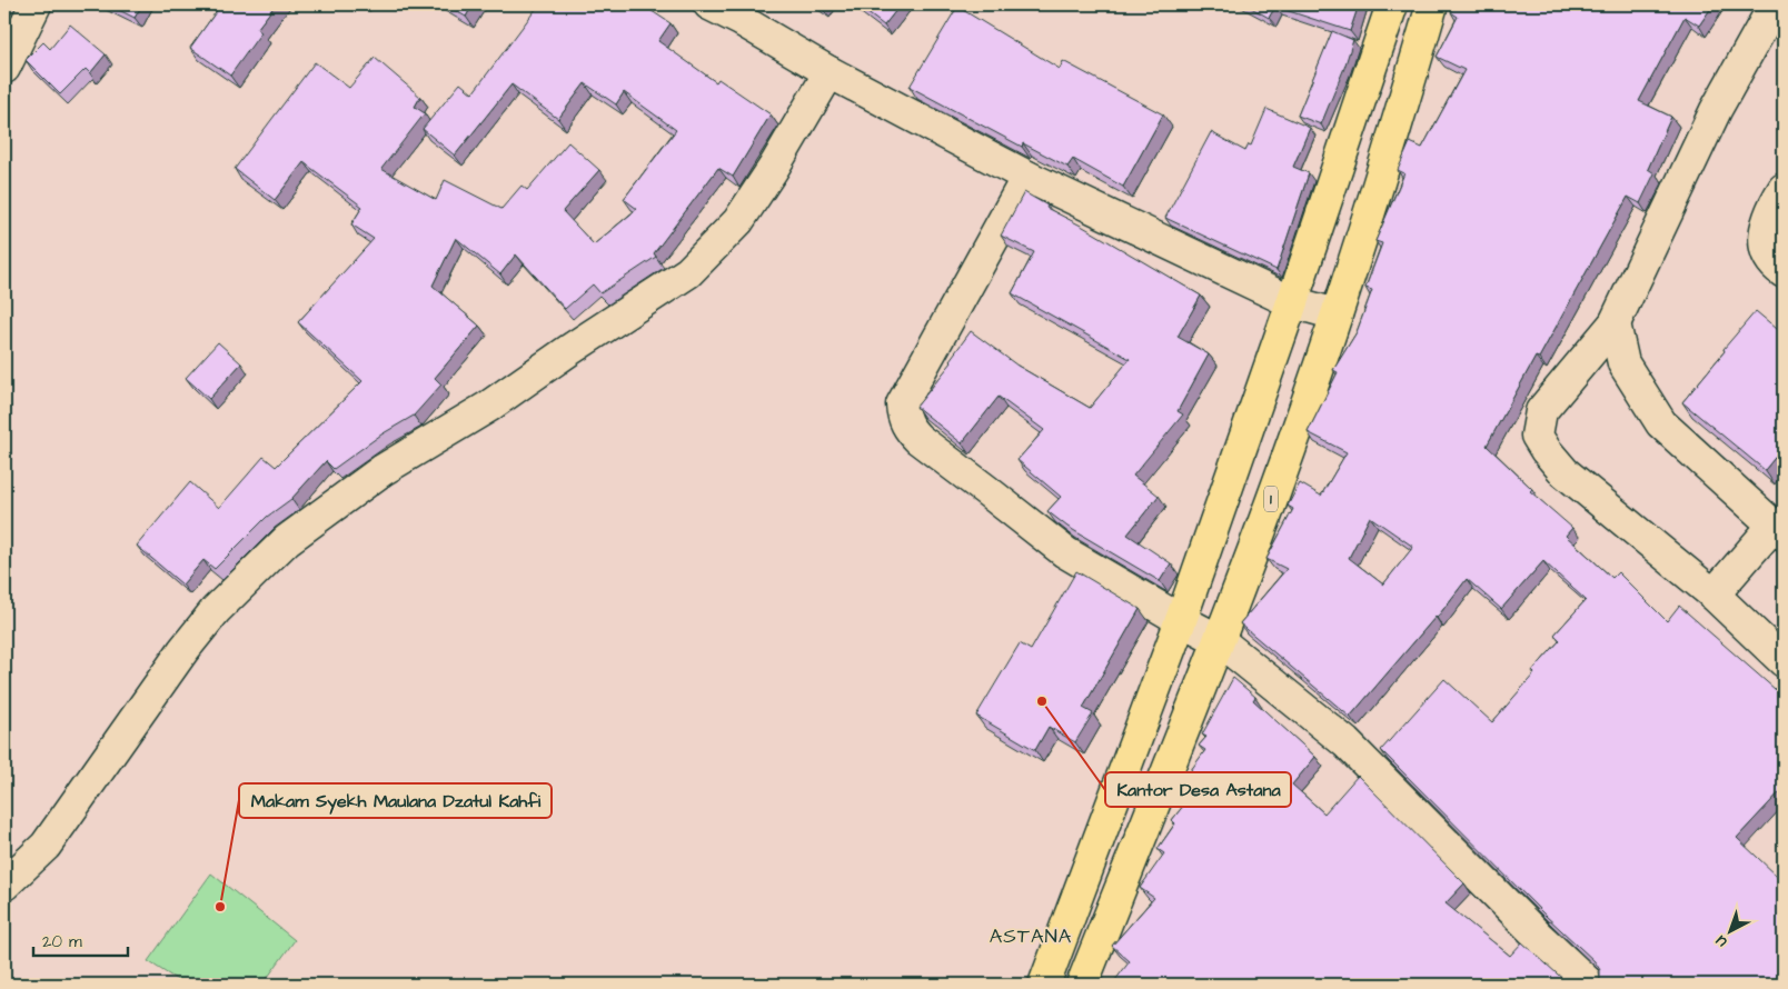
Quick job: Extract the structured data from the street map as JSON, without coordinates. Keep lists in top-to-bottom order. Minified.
{"streets":{"highway":["1"]},"districts":["ASTANA"],"places":["Kantor Desa Astana","Makam Syekh Maulana Dzatul Kahfi"],"scale_bar":"20 m","north":"bottom left"}
